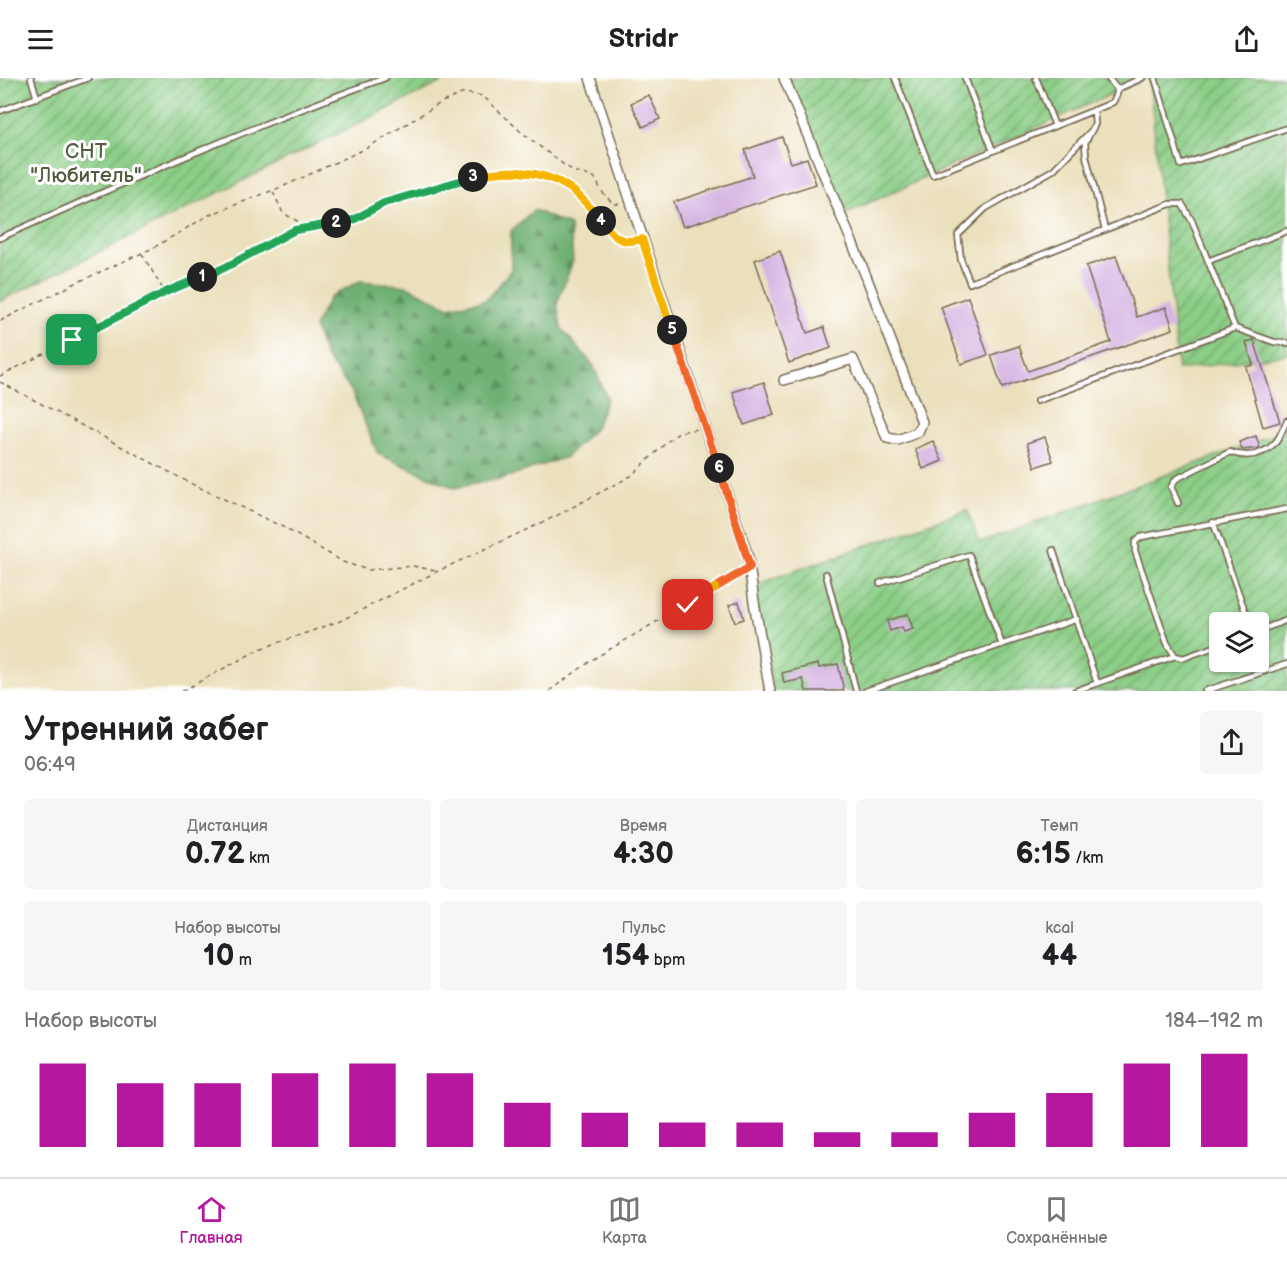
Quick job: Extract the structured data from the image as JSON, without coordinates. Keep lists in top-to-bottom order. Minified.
{"parks":["СНТ \"Любитель\""],"page":{"header":"Stridr","pins":["3","4","2","1","5","6"],"heading":["Утренний забег","06:49"],"stats":[["Дистанция","0.72 km"],["Время","4:30"],["Темп","6:15 /km"],["Набор высоты","10 m"],["Пульс","154 bpm"],["kcal","44"]],"chart":["Набор высоты","184–192 m"],"tabs":["Главная","Карта","Сохранённые"]}}
